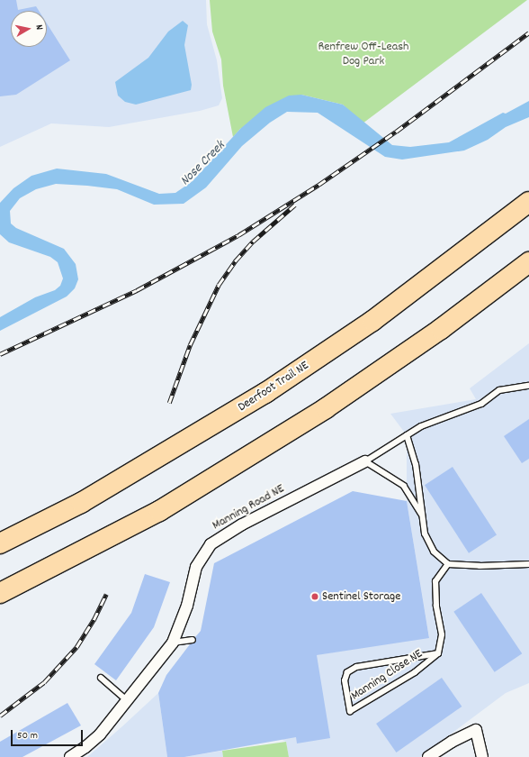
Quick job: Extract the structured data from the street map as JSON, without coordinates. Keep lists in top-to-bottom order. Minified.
{"streets":{"highway":["Deerfoot Trail NE"],"street":["Manning Road NE"],"lane":["Manning Close NE"]},"water":["Nose Creek"],"parks":["Renfrew Off-Leash Dog Park"],"places":["Sentinel Storage"],"scale_bar":"50 m","north":"right"}
